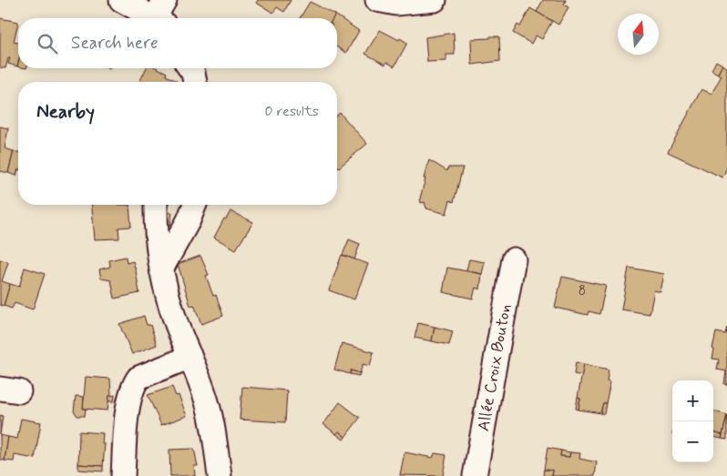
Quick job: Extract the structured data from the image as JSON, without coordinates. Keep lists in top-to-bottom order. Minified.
{"streets":{"street":["Allée Croix Bouton"]},"house_numbers":["8"],"north":"top","page":{"search":"Search here","heading":["Nearby","0 results"],"map_buttons":["+","−"]}}
